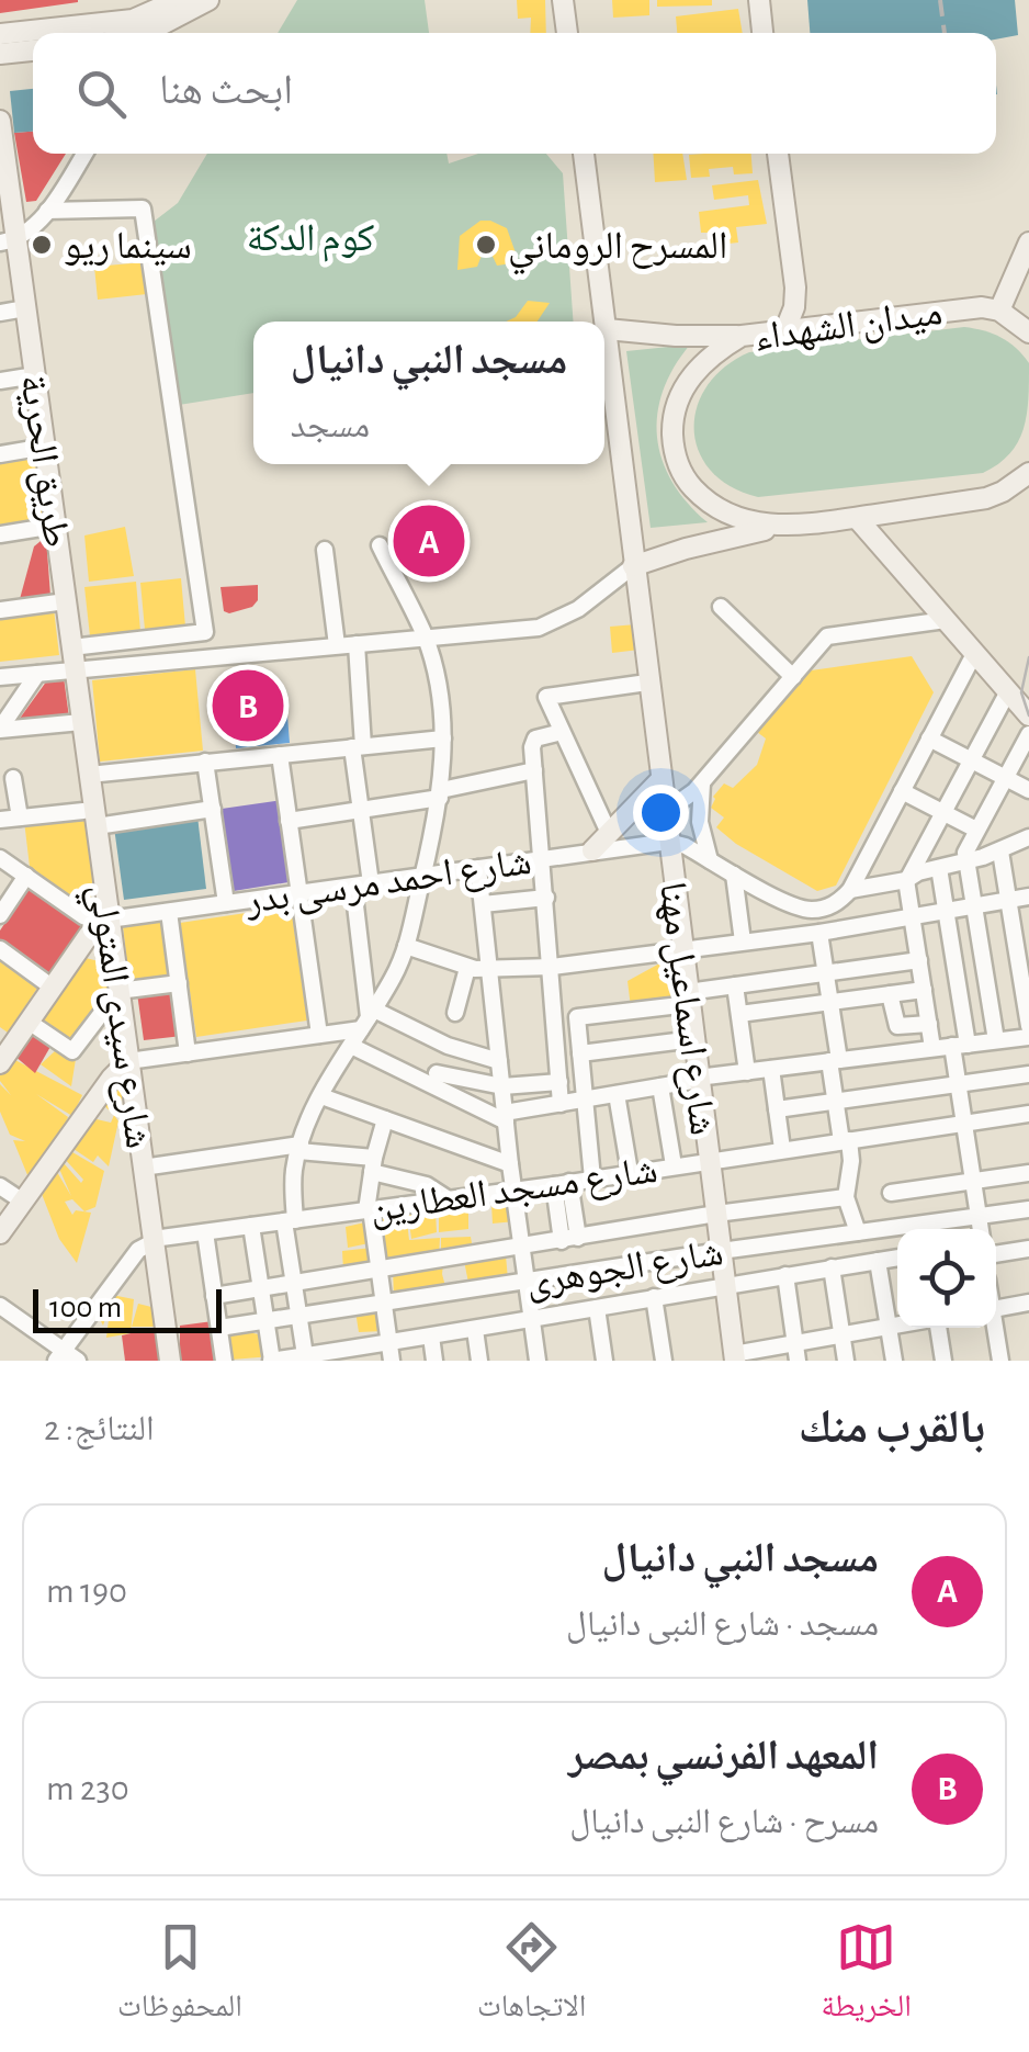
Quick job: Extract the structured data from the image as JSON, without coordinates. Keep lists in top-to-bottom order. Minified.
{"streets":{"main road":["ميدان الشهداء","طريق الحرية","شارع اسماعيل مهنا","شارع سيدى المتولي"],"street":["شارع احمد مرسى بدر","شارع مسجد العطارين","شارع الجوهرى"]},"crossings":[["طريق الحرية","شارع سيدى المتولي"],["شارع احمد مرسى بدر","شارع اسماعيل مهنا"],["شارع احمد مرسى بدر","شارع سيدى المتولي"],["شارع اسماعيل مهنا","شارع مسجد العطارين"],["شارع اسماعيل مهنا","شارع الجوهرى"],["شارع سيدى المتولي","شارع مسجد العطارين"]],"parks":["كوم الدكة"],"places":["سينما ريو","المسرح الروماني"],"scale_bar":"100 m","page":{"search":"ابحث هنا","popup":["مسجد النبي دانيال","مسجد"],"pins":["A","B"],"scale":"100 m","heading":["بالقرب منك","النتائج: 2"],"list":[{"mark":"A","name":"مسجد النبي دانيال","note":"مسجد · شارع النبى دانيال","value":"190 m"},{"mark":"B","name":"المعهد الفرنسي بمصر","note":"مسرح · شارع النبى دانيال","value":"230 m"}],"nav":["الخريطة","الاتجاهات","المحفوظات"]}}
